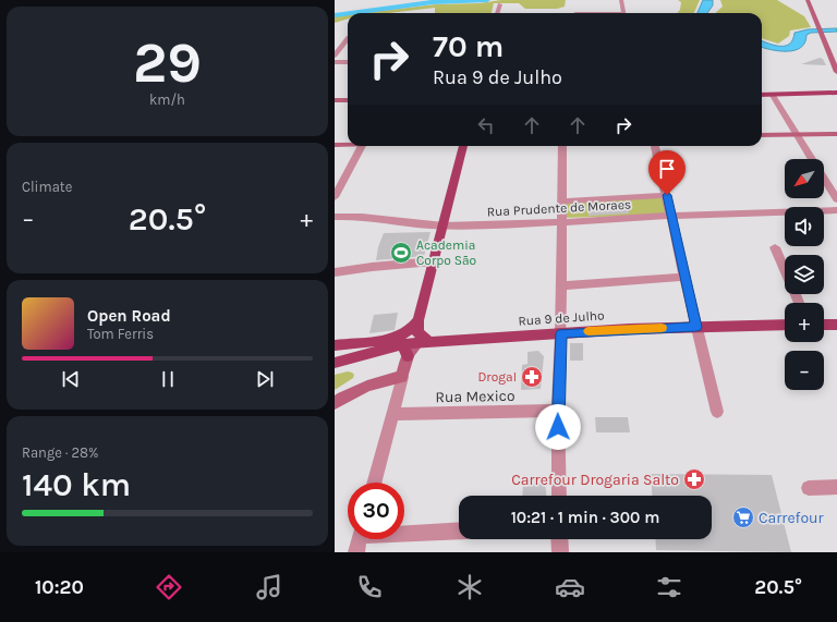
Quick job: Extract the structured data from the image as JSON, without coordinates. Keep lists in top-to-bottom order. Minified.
{"streets":{"main road":["Rua 9 de Julho"],"street":["Rua Prudente de Moraes","Rua Mexico"]},"places":{"sports":["Academia Corpo São"],"pharmacy":["Drogal","Carrefour Drogaria Salto"],"supermarket":["Carrefour"]},"north":"bottom left","page":{"tile":[["29","km/h"],"Climate",["Range · 28%","140 km"]],"turn":["70 m","Rua 9 de Julho"],"map_buttons":["+","−"],"heat":["−","20.5°","+"],"song":["Open Road","Tom Ferris"],"limit":"30","trip":"10:21 · 1 min · 300 m","tabs":["10:20","20.5°"]}}
